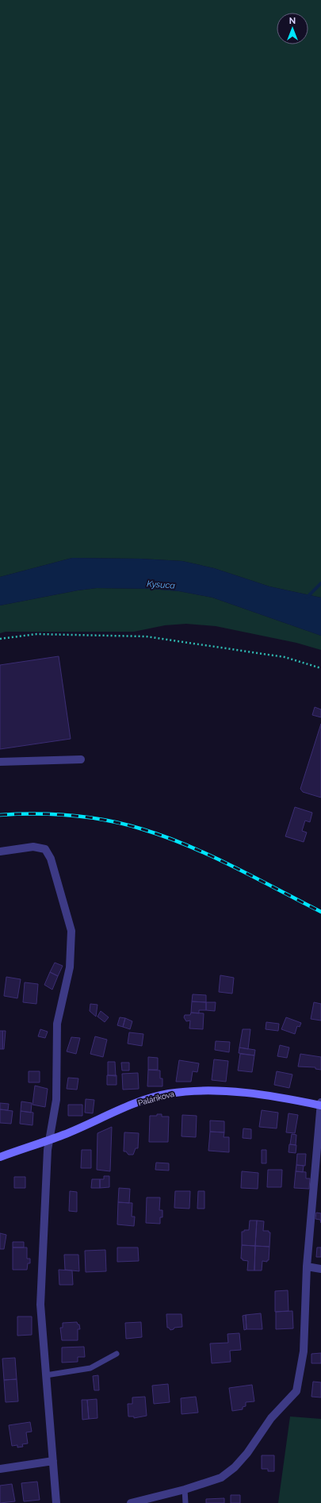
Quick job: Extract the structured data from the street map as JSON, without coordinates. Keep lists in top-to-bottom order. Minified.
{"streets":{"main road":["Palárikova"]},"water":["Kysuca"],"north":"top"}
